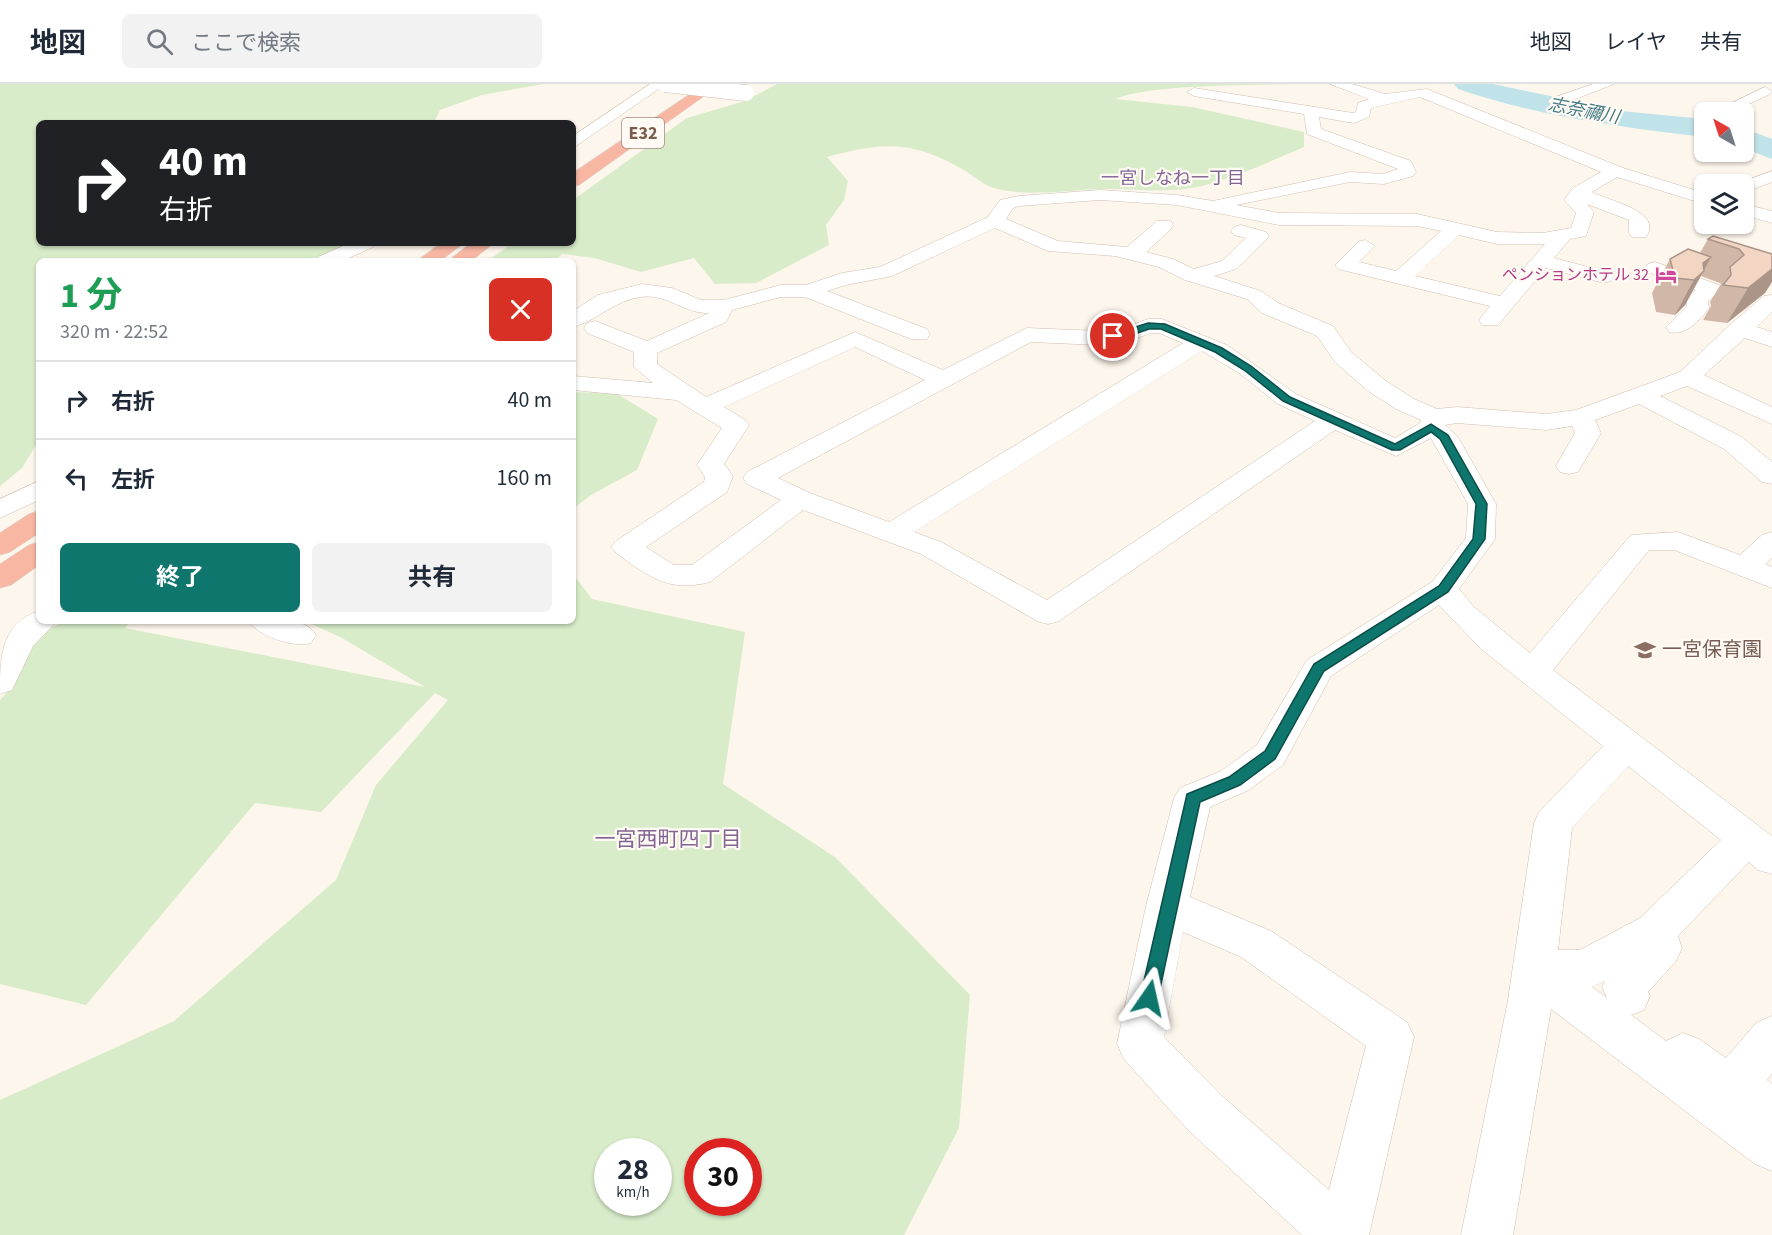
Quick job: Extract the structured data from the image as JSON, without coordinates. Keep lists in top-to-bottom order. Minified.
{"streets":{"highway":["E32"]},"districts":["一宮しなね一丁目","一宮西町四丁目"],"water":["志奈禰川"],"places":{"hotel":["ペンションホテル 32"],"school or university":["一宮保育園"]},"north":"top left","page":{"header":"地図","search":"ここで検索","nav":["地図","レイヤ","共有"],"turn":["40 m","右折"],"heading":["1 分","320 m · 22:52"],"list":[{"name":"右折","value":"40 m"},{"name":"左折","value":"160 m"}],"buttons":["終了","共有"],"speed":"28 km/h","limit":"30"}}
